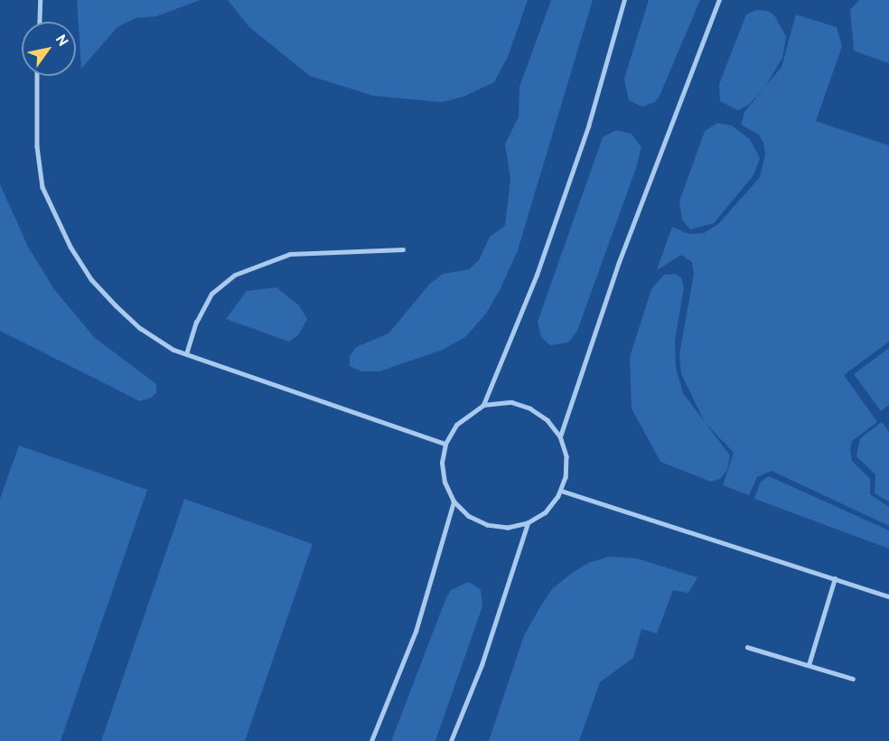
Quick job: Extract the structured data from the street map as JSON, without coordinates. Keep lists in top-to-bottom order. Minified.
{"north":"top right"}
